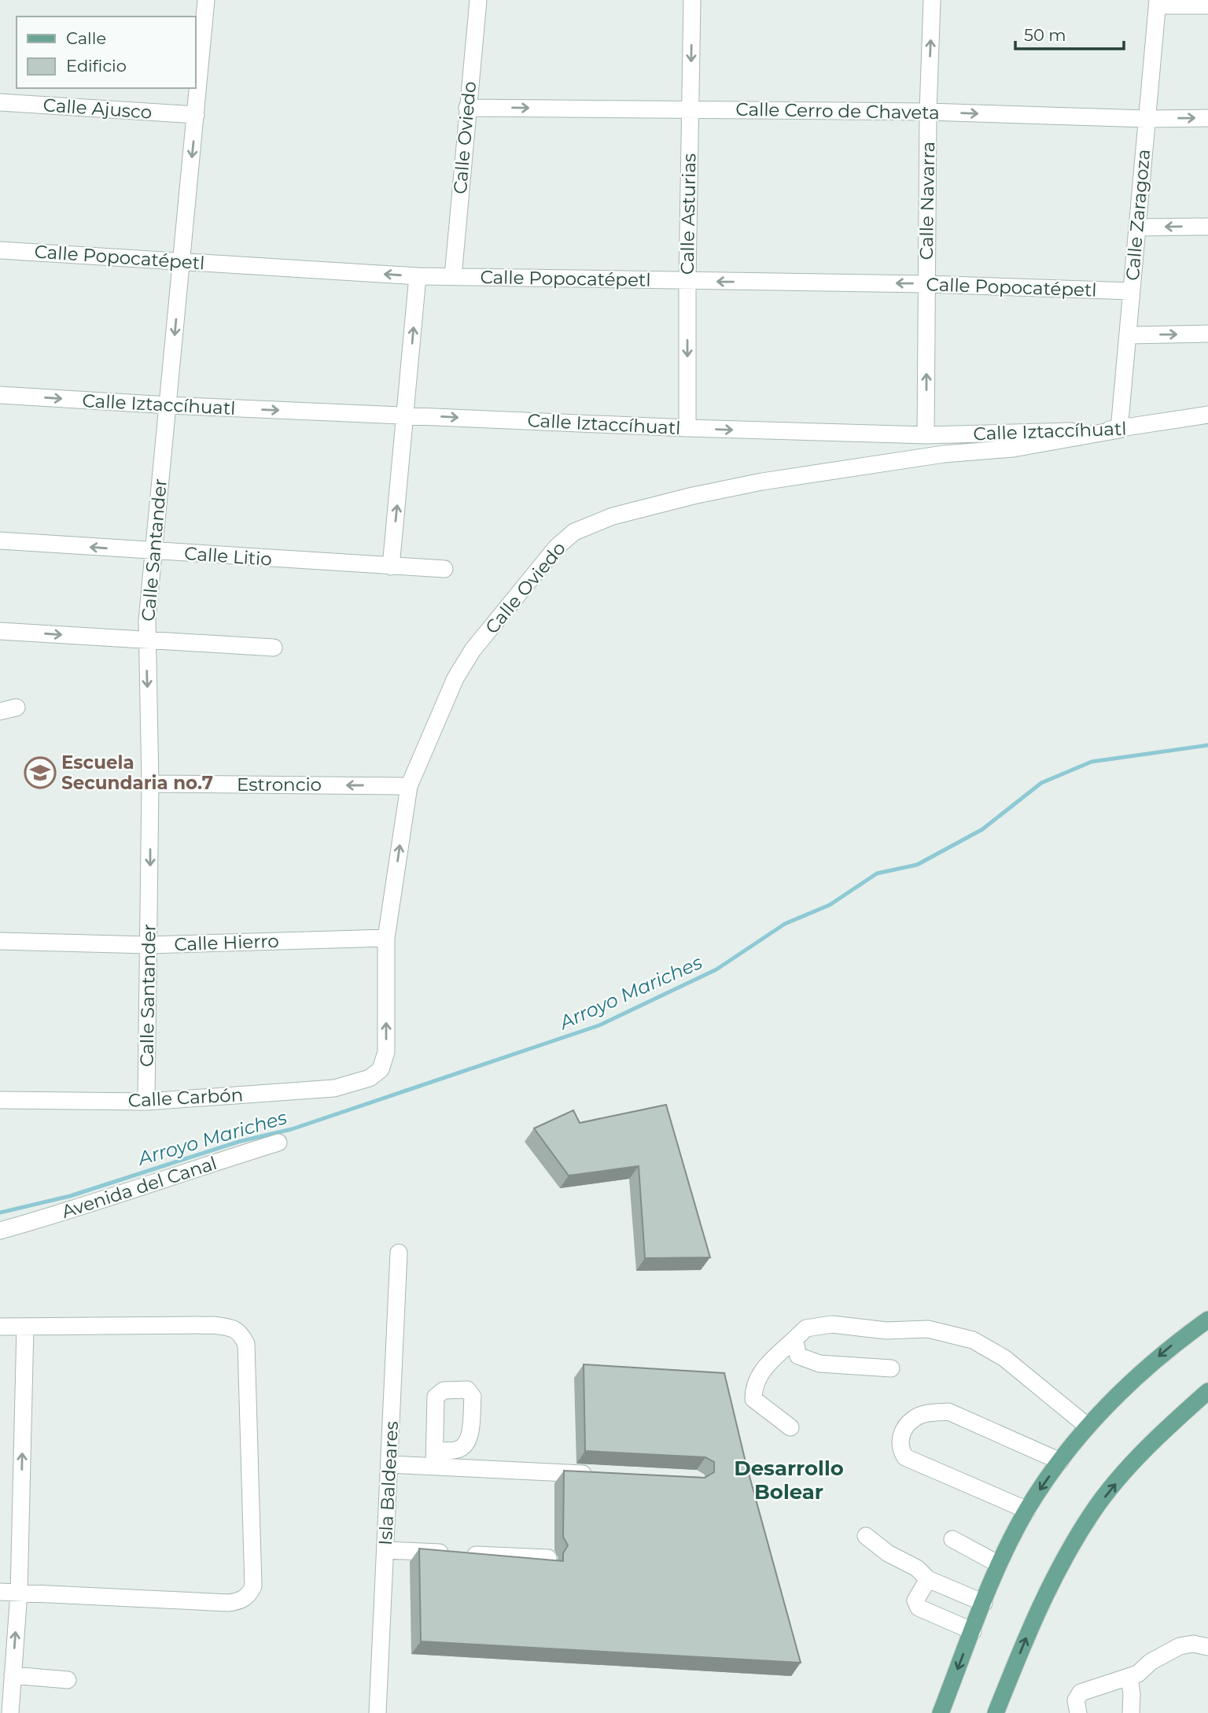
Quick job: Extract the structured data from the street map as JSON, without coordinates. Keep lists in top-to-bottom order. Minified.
{"streets":{"street":["Calle Ajusco","Calle Cerro de Chaveta","Calle Oviedo","Calle Navarra","Calle Asturias","Calle Zaragoza","Calle Popocatépetl","Calle Iztaccíhuatl","Calle Santander","Calle Litio","Estroncio","Calle Hierro","Calle Carbón","Avenida del Canal","Isla Baldeares"]},"crossings":[["Calle Ajusco","Calle Santander"],["Calle Cerro de Chaveta","Calle Oviedo"],["Calle Cerro de Chaveta","Calle Navarra"],["Calle Cerro de Chaveta","Calle Asturias"],["Calle Cerro de Chaveta","Calle Zaragoza"],["Calle Oviedo","Calle Zaragoza"],["Calle Oviedo","Calle Popocatépetl"],["Calle Oviedo","Calle Iztaccíhuatl"],["Calle Oviedo","Estroncio"],["Calle Oviedo","Calle Hierro"],["Calle Oviedo","Calle Carbón"],["Calle Navarra","Calle Popocatépetl"],["Calle Navarra","Calle Iztaccíhuatl"],["Calle Asturias","Calle Popocatépetl"],["Calle Asturias","Calle Iztaccíhuatl"],["Calle Zaragoza","Calle Popocatépetl"],["Calle Zaragoza","Calle Iztaccíhuatl"],["Calle Popocatépetl","Calle Santander"],["Calle Iztaccíhuatl","Calle Santander"],["Calle Santander","Calle Litio"],["Calle Santander","Estroncio"],["Calle Santander","Calle Hierro"],["Calle Santander","Calle Carbón"]],"one_way":["Calle Cerro de Chaveta","Calle Navarra","Calle Asturias","Calle Popocatépetl","Calle Iztaccíhuatl","Calle Santander"],"districts":["Desarrollo Bolear"],"water":["Arroyo Mariches"],"places":{"school or university":["Escuela Secundaria no.7"]},"legend":["Calle","Edificio"],"scale_bar":"50 m"}
